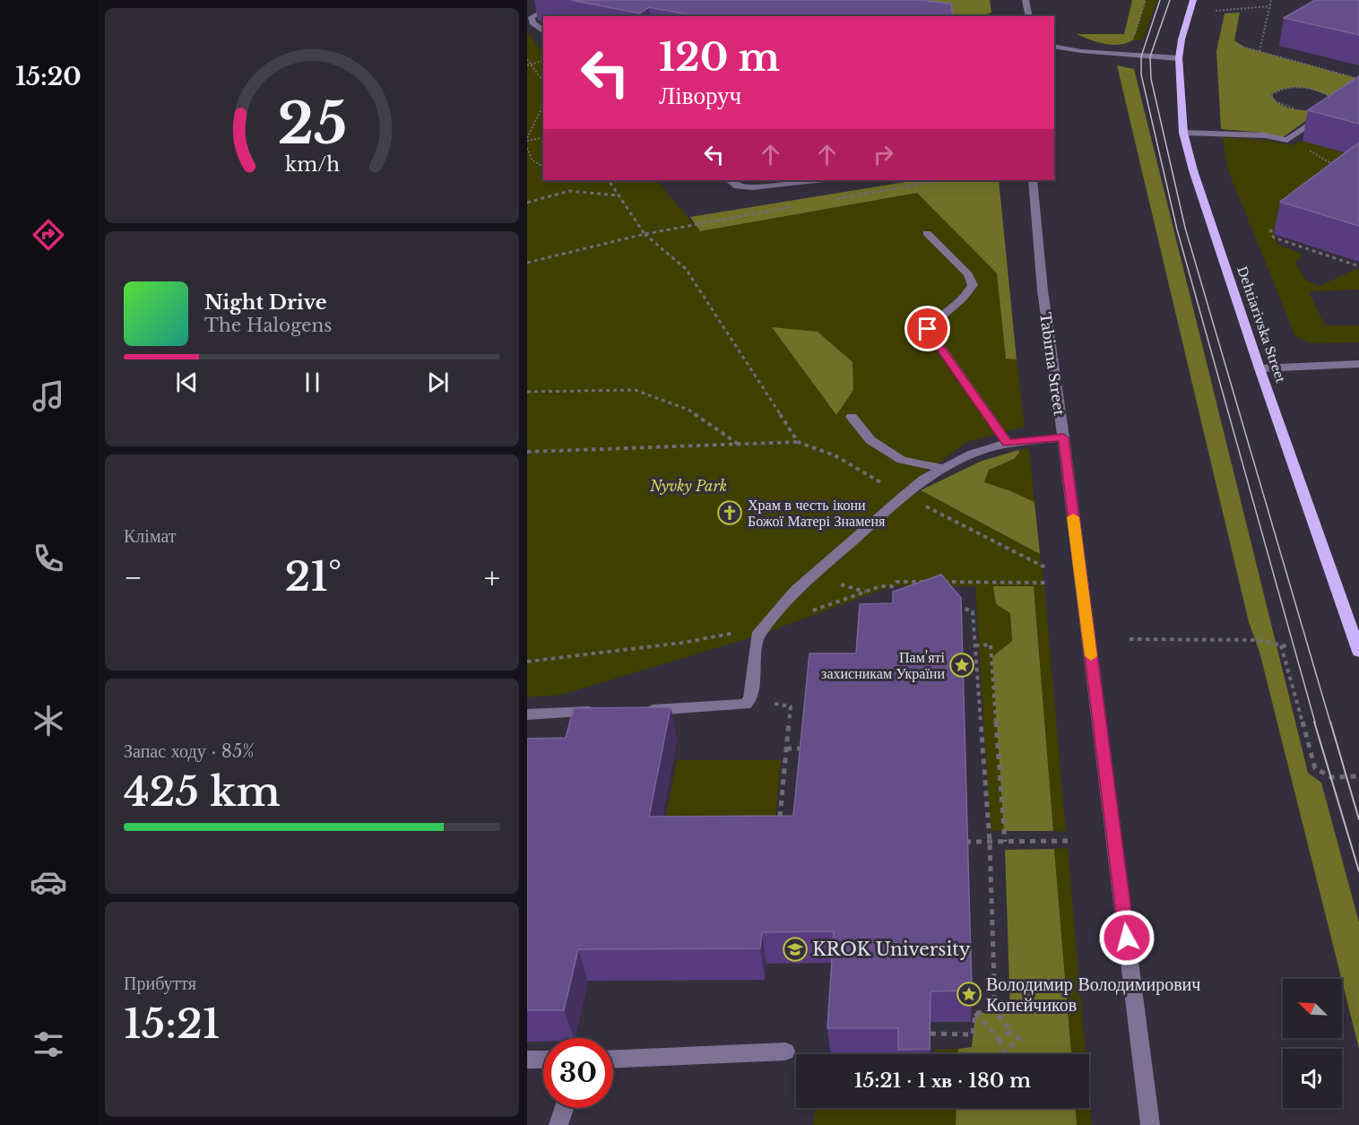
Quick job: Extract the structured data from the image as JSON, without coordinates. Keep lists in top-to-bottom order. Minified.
{"streets":{"main road":["Dehtiarivska Street"],"street":["Tabirna Street"]},"parks":["Nyvky Park"],"places":{"church":["Храм в честь ікони Божої Матері Знаменя"],"place":["Пам'яті захисникам України","Володимир Володимирович Копєйчиков"],"school or university":["KROK University"]},"north":"top left","page":{"tabs":"15:20","turn":["120 m","Ліворуч"],"song":["Night Drive","The Halogens"],"tile":["Клімат",["Запас ходу · 85%","425 km"],["Прибуття","15:21"]],"heat":["−","21°","+"],"limit":"30","trip":"15:21 · 1 хв · 180 m","gauge":["25","km/h"]}}
